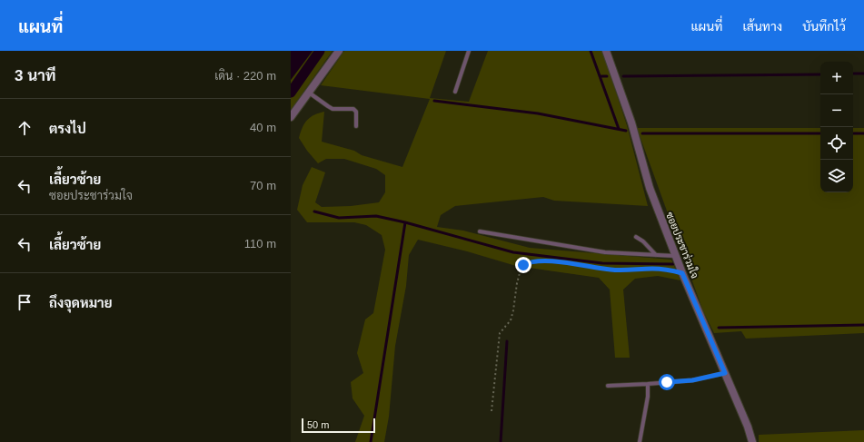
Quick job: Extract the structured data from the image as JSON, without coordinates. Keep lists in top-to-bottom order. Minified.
{"streets":{"street":["ซอยประชาร่วมใจ"]},"scale_bar":"50 m","page":{"header":"แผนที่","nav":["แผนที่","เส้นทาง","บันทึกไว้"],"heading":["3 นาที","เดิน · 220 m"],"map_buttons":["+","−"],"list":[["ตรงไป","40 m"],["เลี้ยวซ้าย","ซอยประชาร่วมใจ","70 m"],["เลี้ยวซ้าย","110 m"],"ถึงจุดหมาย"],"scale":"50 m"}}
